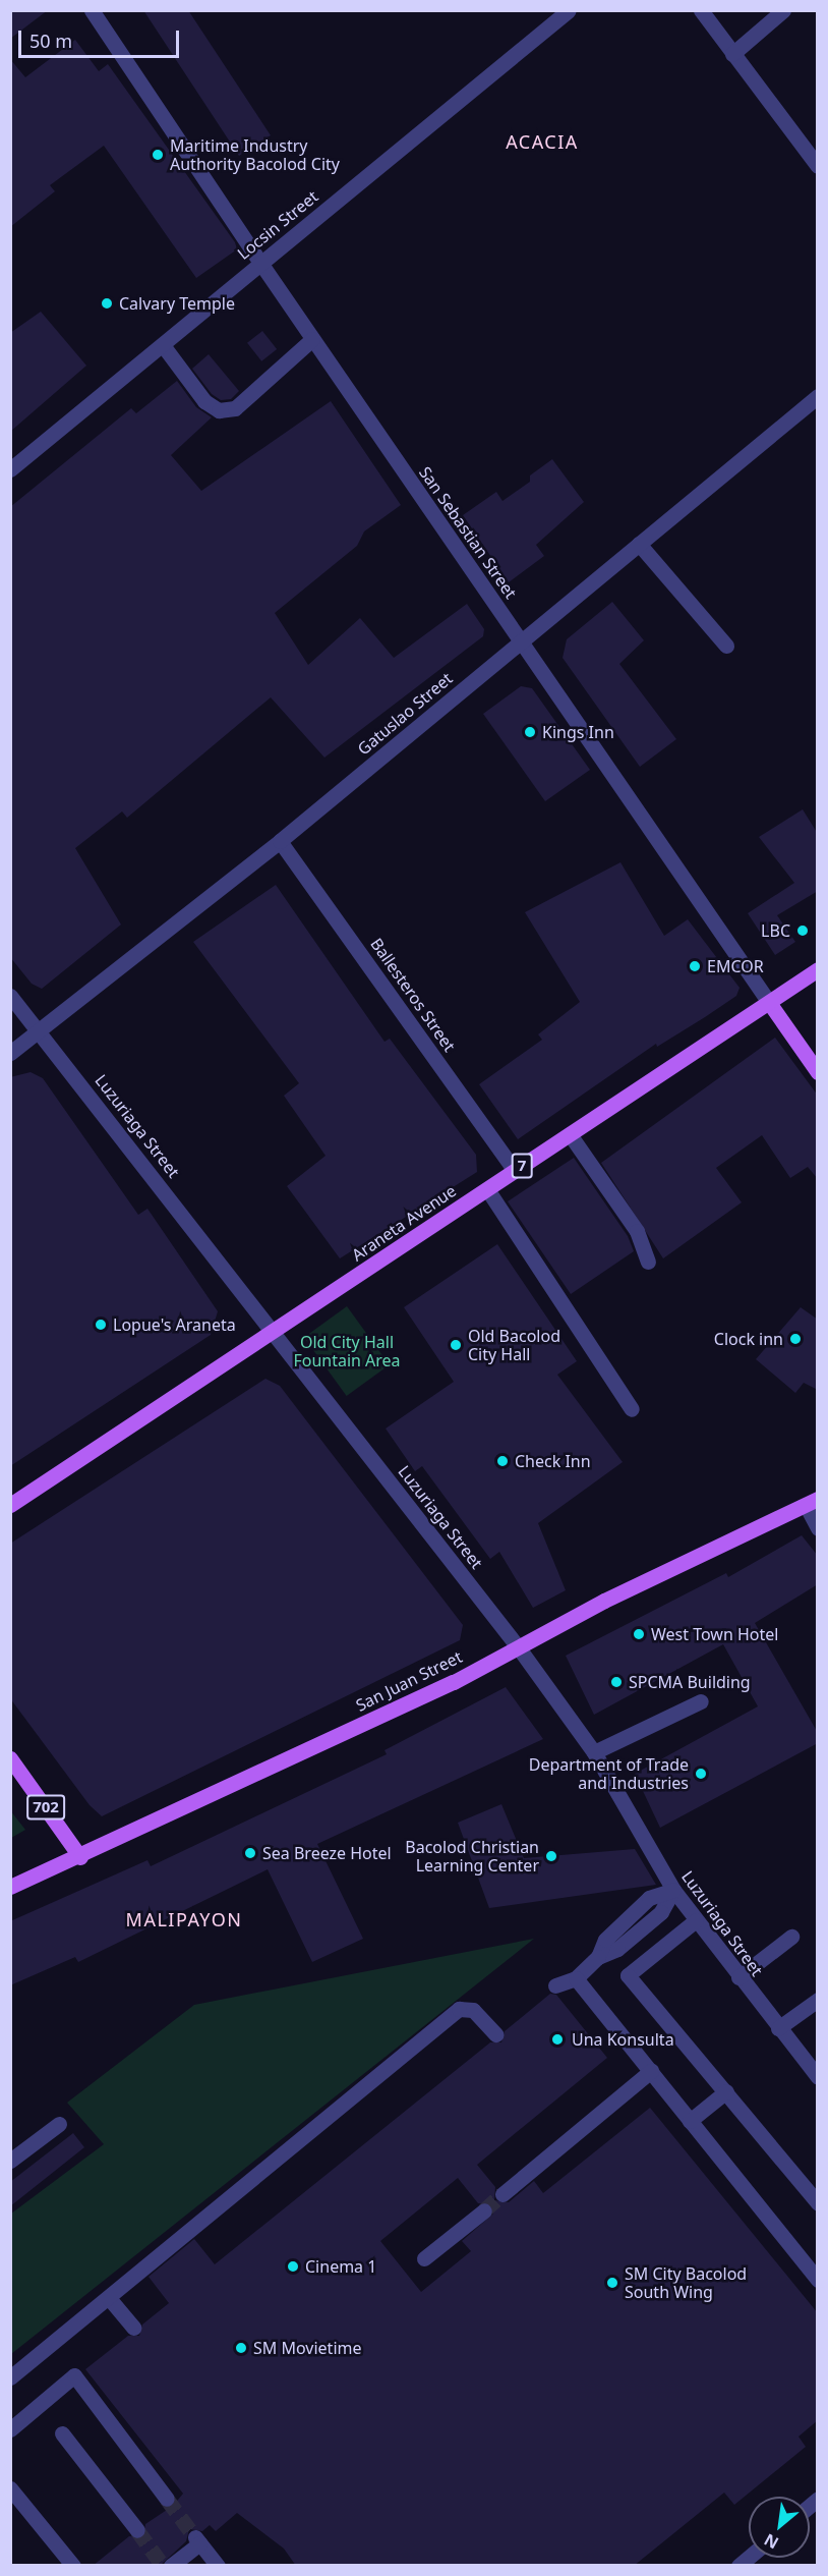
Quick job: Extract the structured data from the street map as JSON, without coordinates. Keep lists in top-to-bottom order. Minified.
{"streets":{"main road":["San Sebastian Street","7","Araneta Avenue","San Juan Street","702"],"street":["Locsin Street","Gatuslao Street","Ballesteros Street","Luzuriaga Street"]},"crossings":[["Locsin Street","San Sebastian Street"],["San Sebastian Street","Gatuslao Street"],["San Sebastian Street","Araneta Avenue"],["Gatuslao Street","Ballesteros Street"],["Gatuslao Street","Luzuriaga Street"],["Ballesteros Street","Araneta Avenue"],["Luzuriaga Street","Araneta Avenue"],["Luzuriaga Street","San Juan Street"],["San Juan Street","702"]],"districts":["ACACIA","MALIPAYON"],"parks":["Old City Hall Fountain Area"],"places":["Maritime Industry Authority Bacolod City","Calvary Temple","Kings Inn","LBC","EMCOR","Lopue's Araneta","Clock inn","Old Bacolod City Hall","Check Inn","West Town Hotel","SPCMA Building","Department of Trade and Industries","Sea Breeze Hotel","Bacolod Christian Learning Center","Una Konsulta","Cinema 1","SM City Bacolod South Wing","SM Movietime"],"scale_bar":"50 m","north":"bottom left"}
